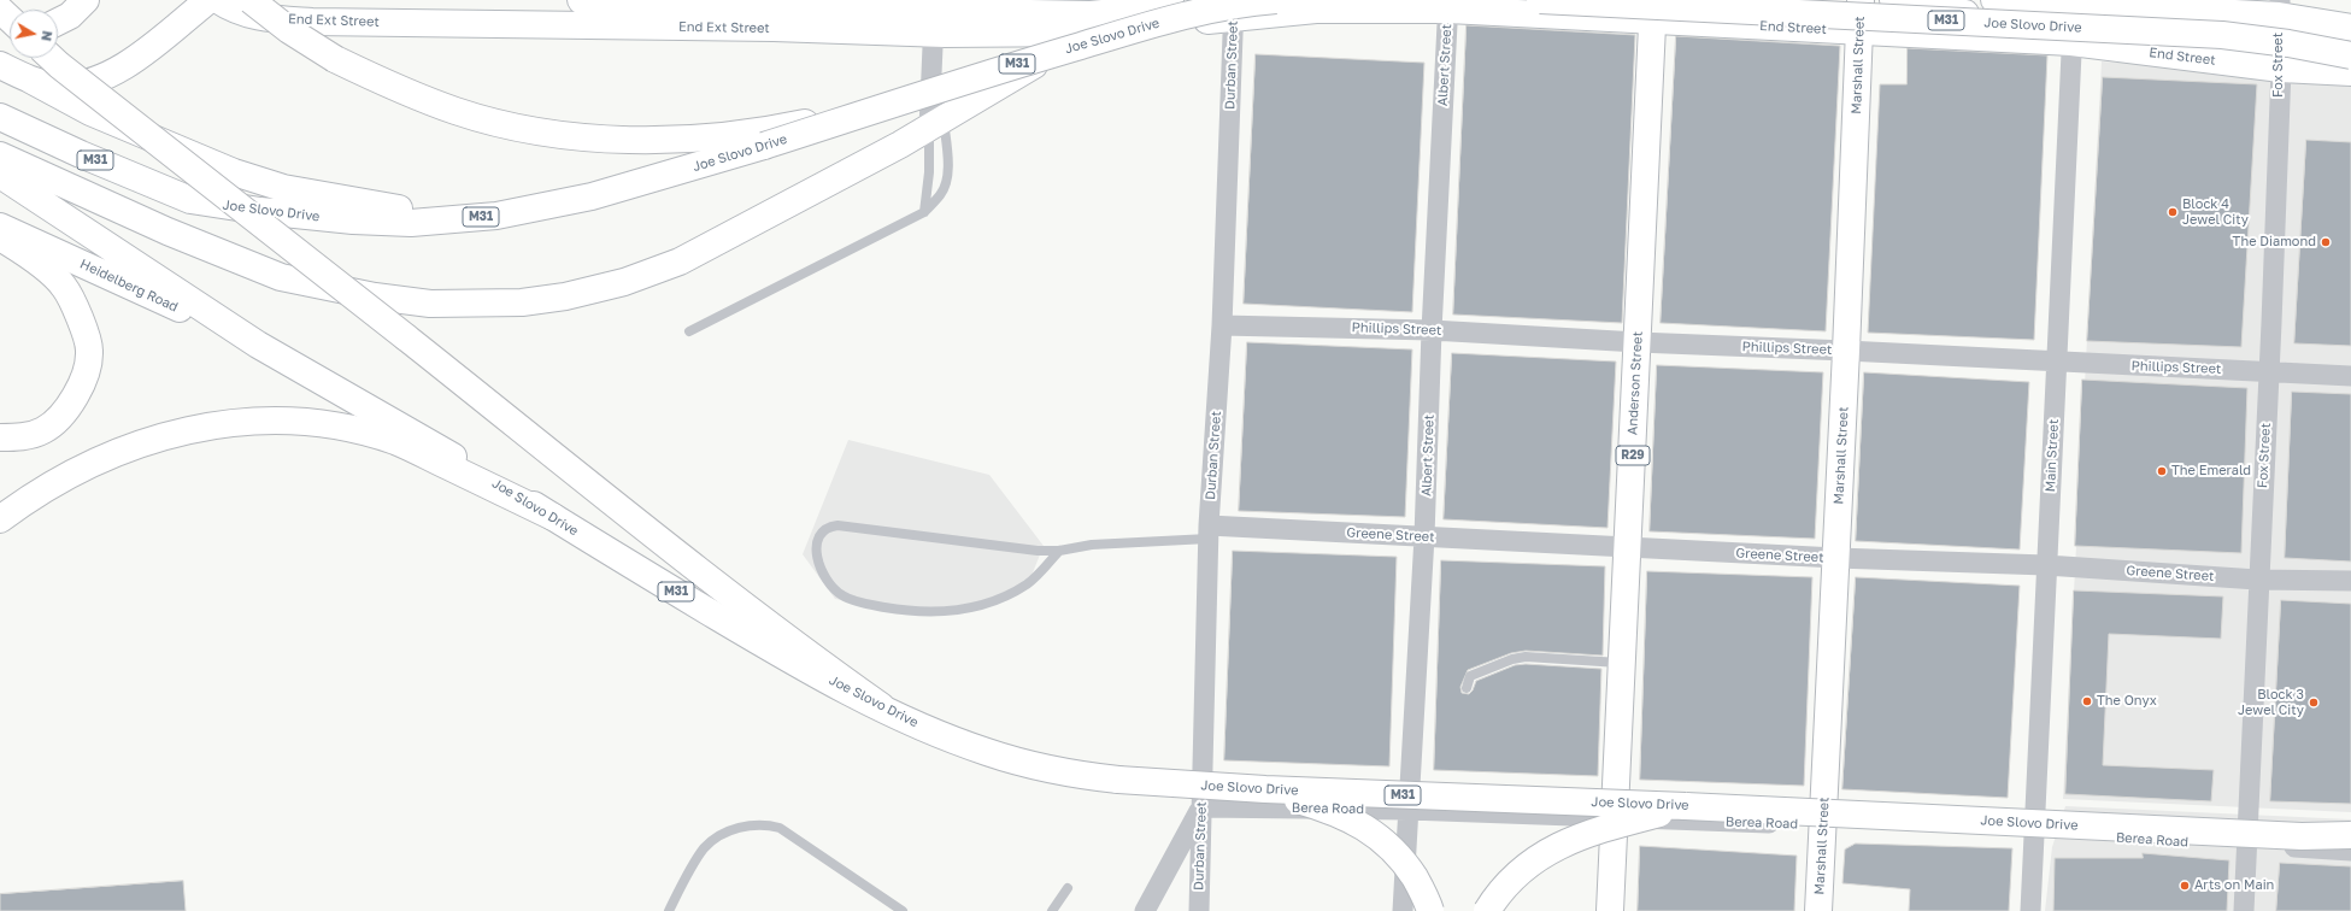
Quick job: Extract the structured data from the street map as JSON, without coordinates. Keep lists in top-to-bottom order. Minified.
{"streets":{"main road":["End Ext Street","M31","Joe Slovo Drive","End Street","Marshall Street","Heidelberg Road","Anderson Street","R29"],"street":["Durban Street","Albert Street","Fox Street","Phillips Street","Main Street","Greene Street","Berea Road"]},"crossings":[["End Ext Street","End Street"],["End Ext Street","Durban Street"],["Joe Slovo Drive","Heidelberg Road"],["End Street","Durban Street"],["End Street","Albert Street"],["End Street","Marshall Street"],["End Street","Fox Street"],["End Street","Anderson Street"],["End Street","Main Street"],["Durban Street","Phillips Street"],["Durban Street","Greene Street"],["Durban Street","Berea Road"],["Albert Street","Phillips Street"],["Albert Street","Greene Street"],["Albert Street","Berea Road"],["Marshall Street","Phillips Street"],["Marshall Street","Greene Street"],["Marshall Street","Berea Road"],["Fox Street","Phillips Street"],["Fox Street","Greene Street"],["Fox Street","Berea Road"],["Phillips Street","Anderson Street"],["Phillips Street","Main Street"],["Anderson Street","Greene Street"],["Anderson Street","Berea Road"],["Main Street","Greene Street"],["Main Street","Berea Road"]],"places":["Block 4 Jewel City","The Diamond","The Emerald","The Onyx","Block 3 Jewel City","Arts on Main"],"north":"right"}
